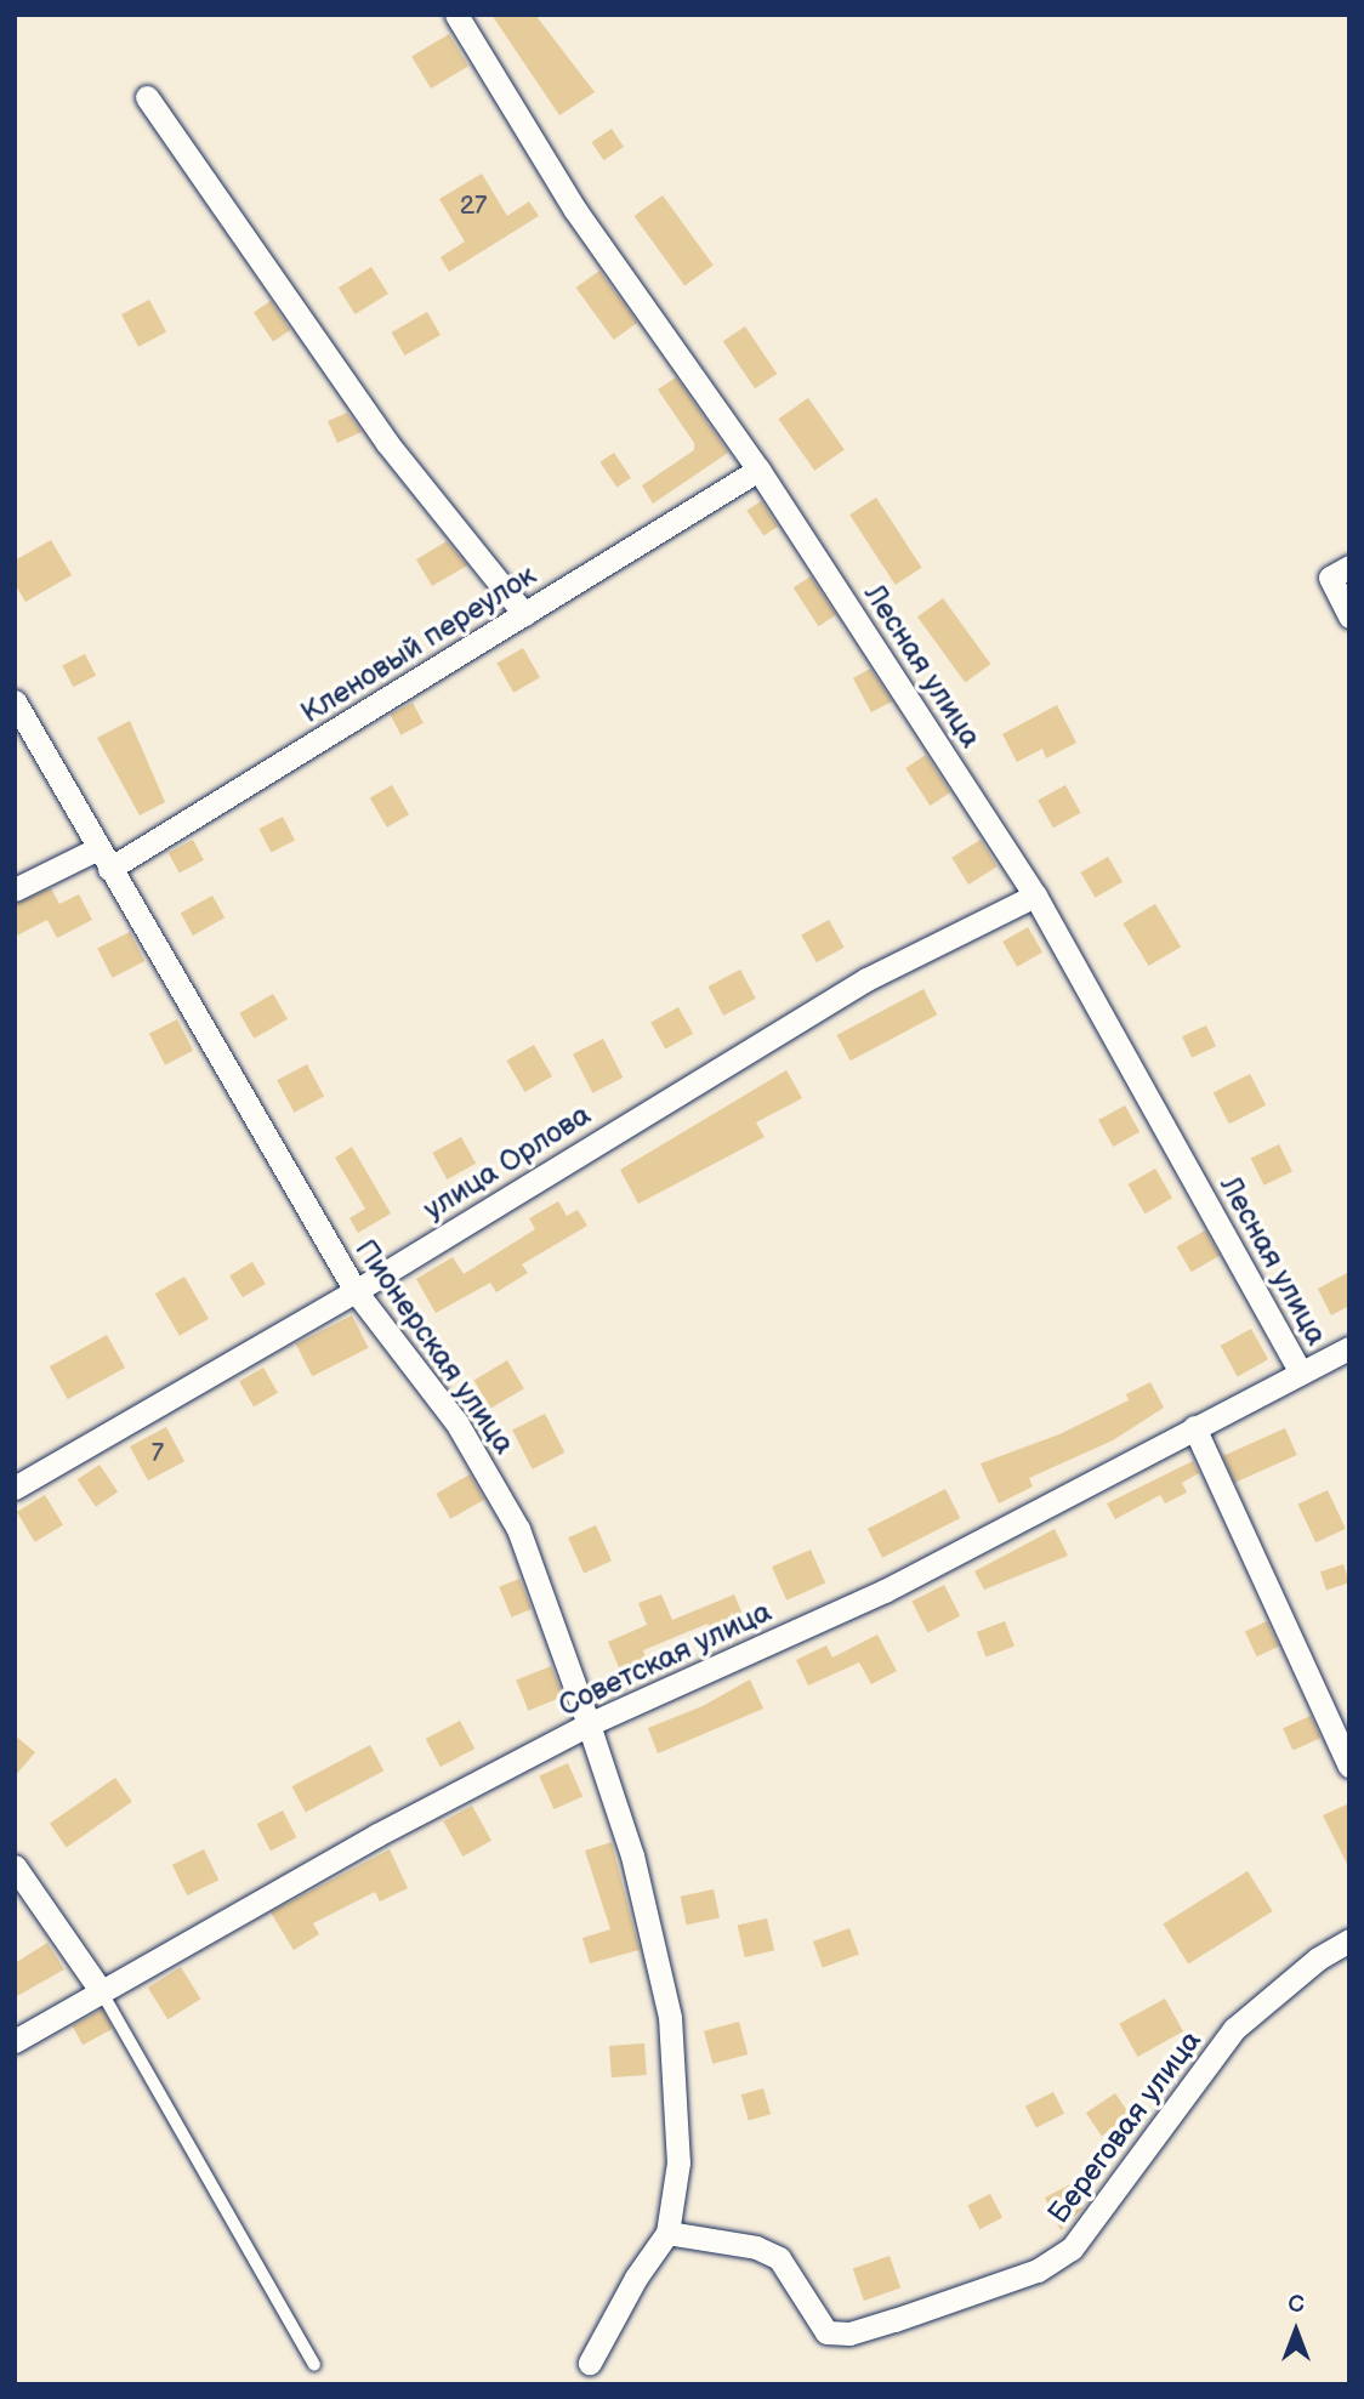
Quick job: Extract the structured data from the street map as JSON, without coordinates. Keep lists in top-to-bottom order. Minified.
{"streets":{"street":["Кленовый переулок","Лесная улица","улица Орлова","Пионерская улица","Советская улица","Береговая улица"]},"crossings":[["Кленовый переулок","Лесная улица"],["Кленовый переулок","Пионерская улица"],["Лесная улица","улица Орлова"],["Лесная улица","Советская улица"],["улица Орлова","Пионерская улица"],["Пионерская улица","Советская улица"],["Пионерская улица","Береговая улица"]],"house_numbers":["27","7"],"north":"top"}
